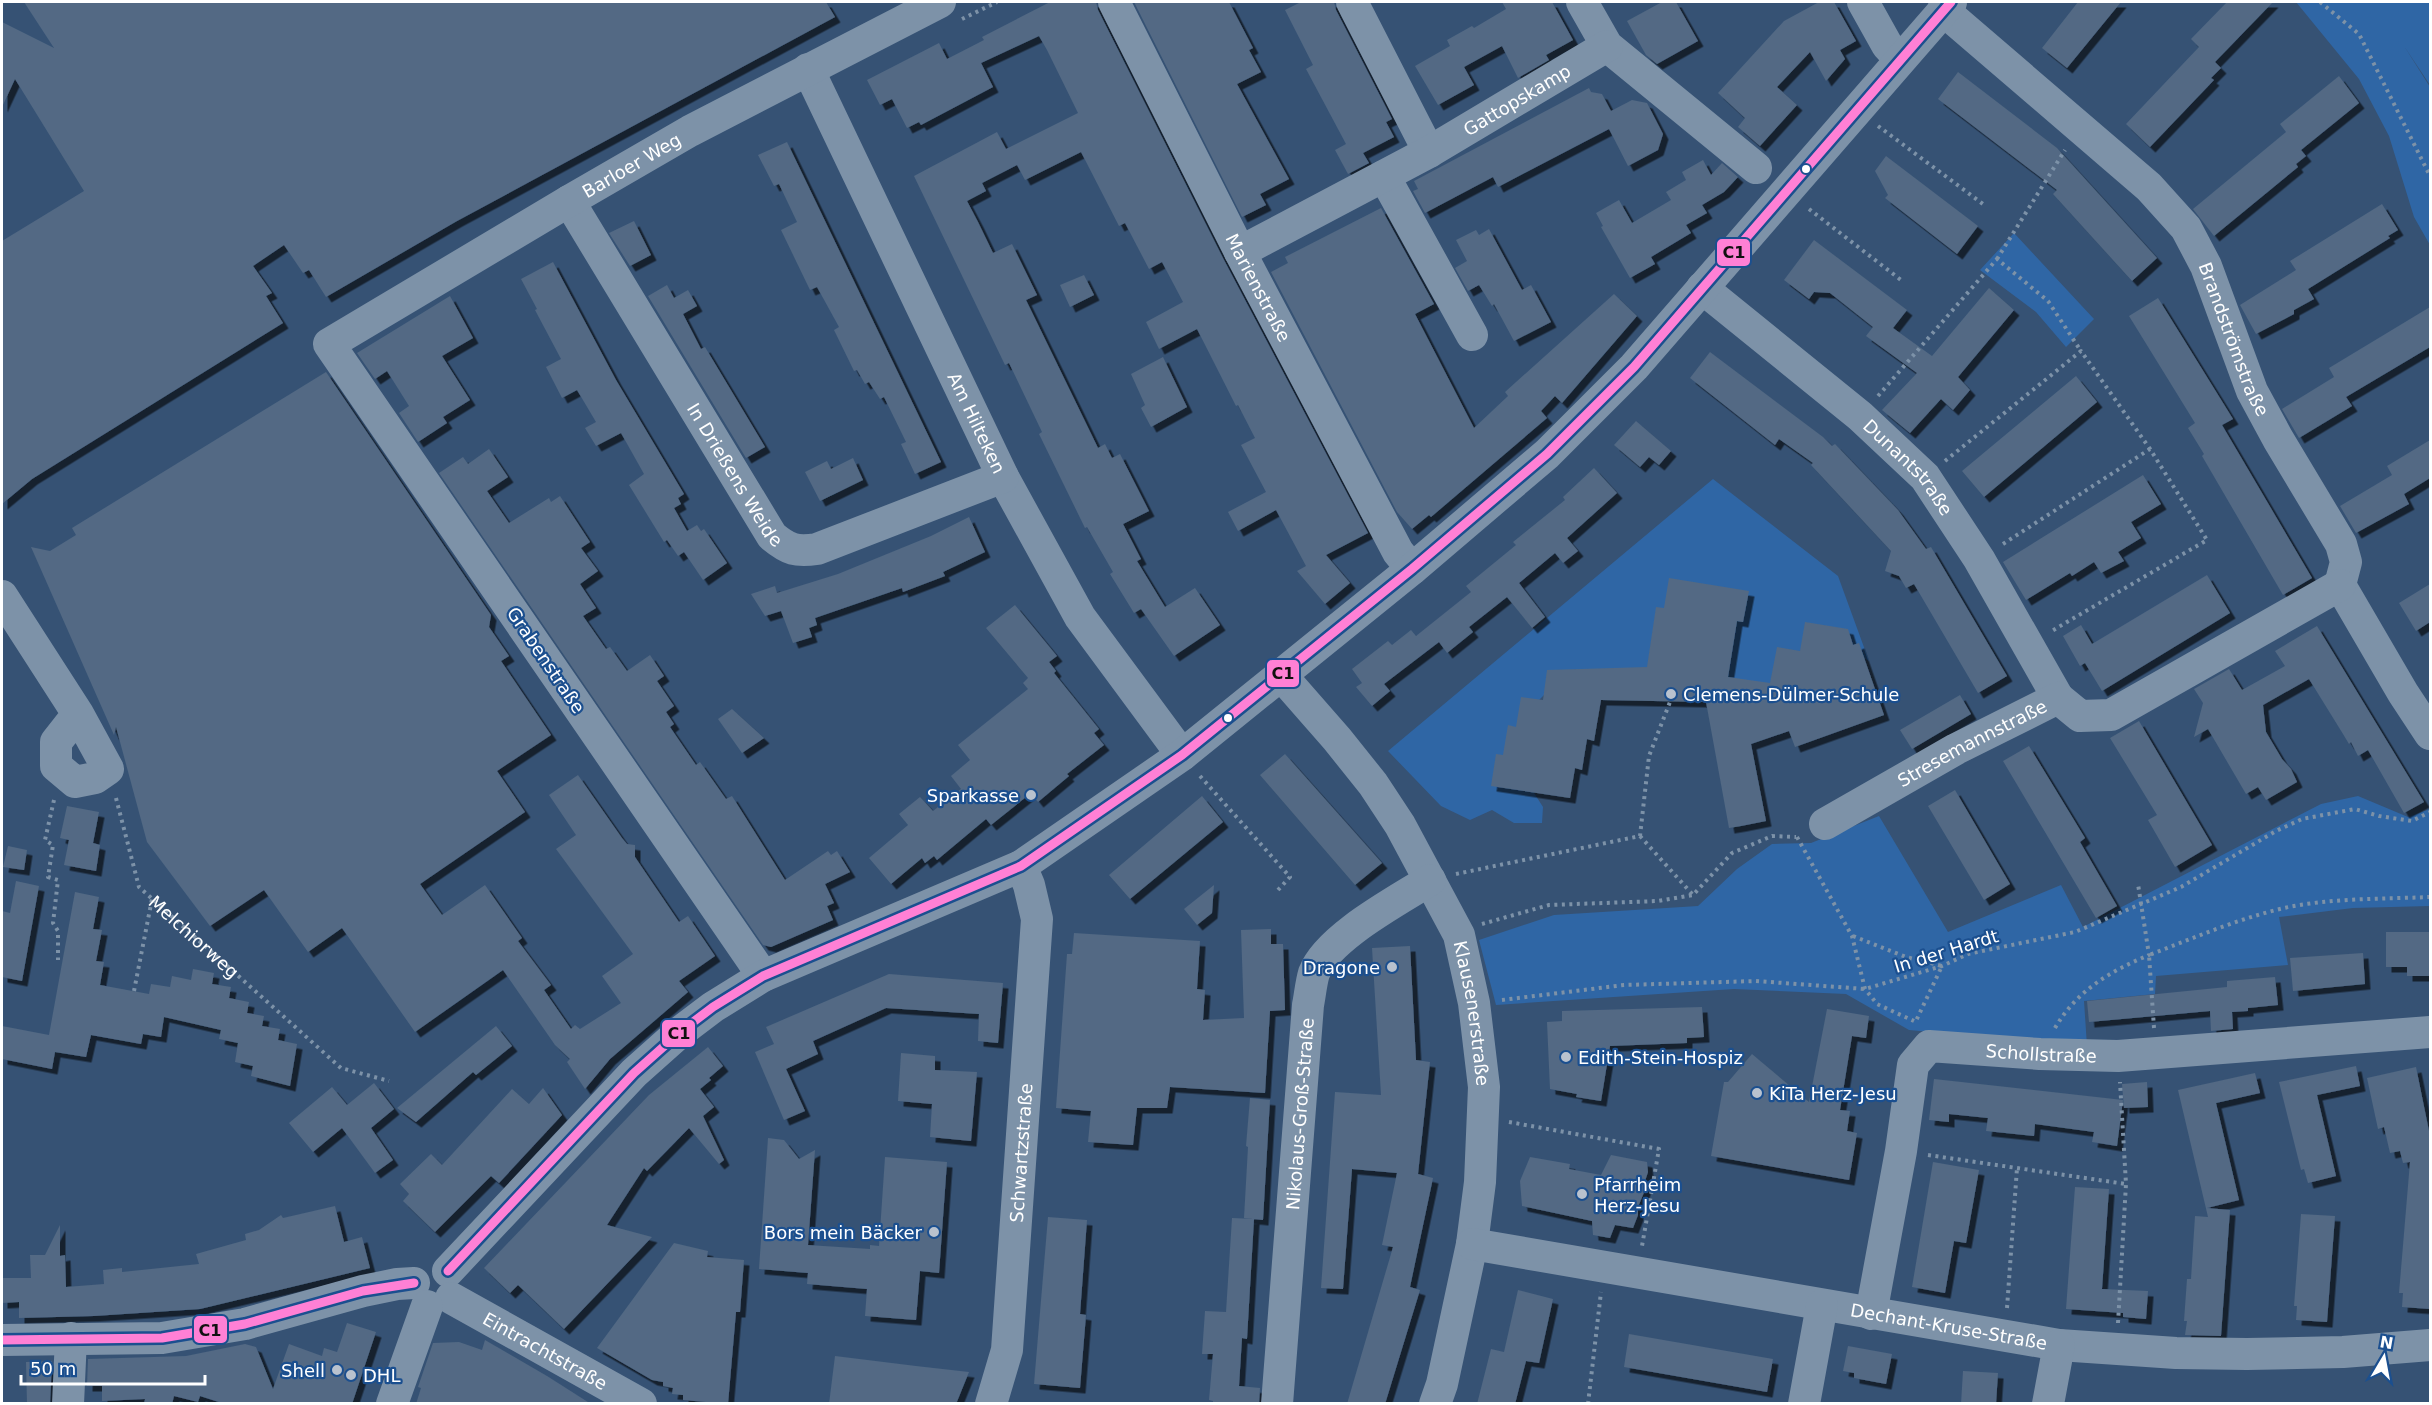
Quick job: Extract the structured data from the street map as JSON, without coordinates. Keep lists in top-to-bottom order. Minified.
{"streets":{"street":["Gattopskamp","Barloer Weg","Marienstraße","Brandströmstraße","Am Hilteken","Dunantstraße","In Drießens Weide","Grabenstraße","Stresemannstraße","Klausenerstraße","Schollstraße","Nikolaus-Groß-Straße","Schwartzstraße","Dechant-Kruse-Straße","Eintrachtstraße"],"path":["Melchiorweg","In der Hardt"]},"crossings":[["Gattopskamp","Marienstraße"],["Barloer Weg","Am Hilteken"],["Barloer Weg","In Drießens Weide"],["Barloer Weg","Grabenstraße"],["Brandströmstraße","Stresemannstraße"],["Am Hilteken","In Drießens Weide"],["Dunantstraße","Stresemannstraße"],["In der Hardt","Klausenerstraße"],["Klausenerstraße","Nikolaus-Groß-Straße"],["Klausenerstraße","Dechant-Kruse-Straße"]],"places":["Clemens-Dülmer-Schule","Sparkasse","Dragone","Edith-Stein-Hospiz","KiTa Herz-Jesu","Pfarrheim Herz-Jesu","Bors mein Bäcker","Shell","DHL"],"lines":["transit line C1"],"scale_bar":"50 m","north":"top"}
